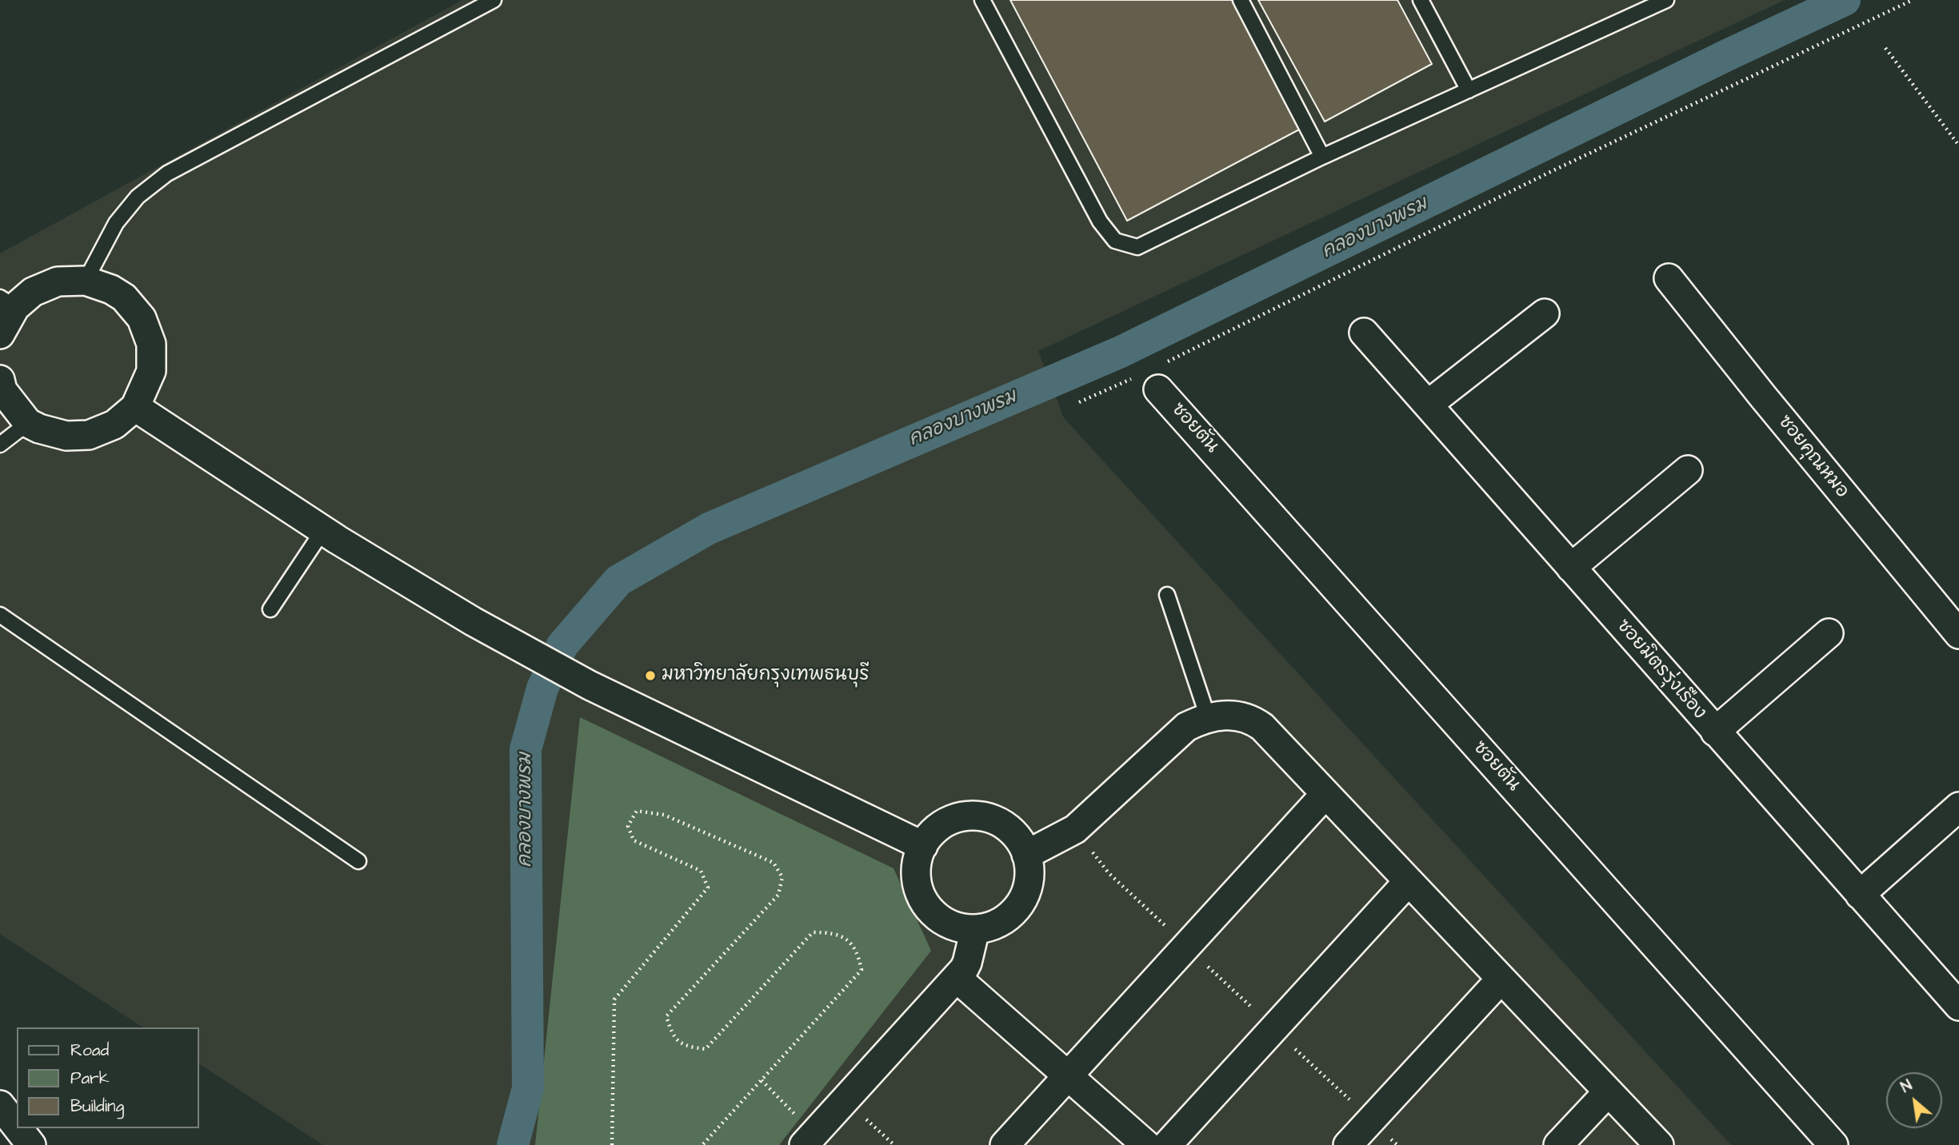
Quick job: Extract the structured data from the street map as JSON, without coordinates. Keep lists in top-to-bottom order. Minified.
{"streets":{"street":["ซอยตัน","ซอยคุณหมอ","ซอยมิตรรุ่งเรือง"]},"water":["คลองบางพรม"],"places":["มหาวิทยาลัยกรุงเทพธนบุรี"],"legend":["Road","Park","Building"],"north":"top left"}
